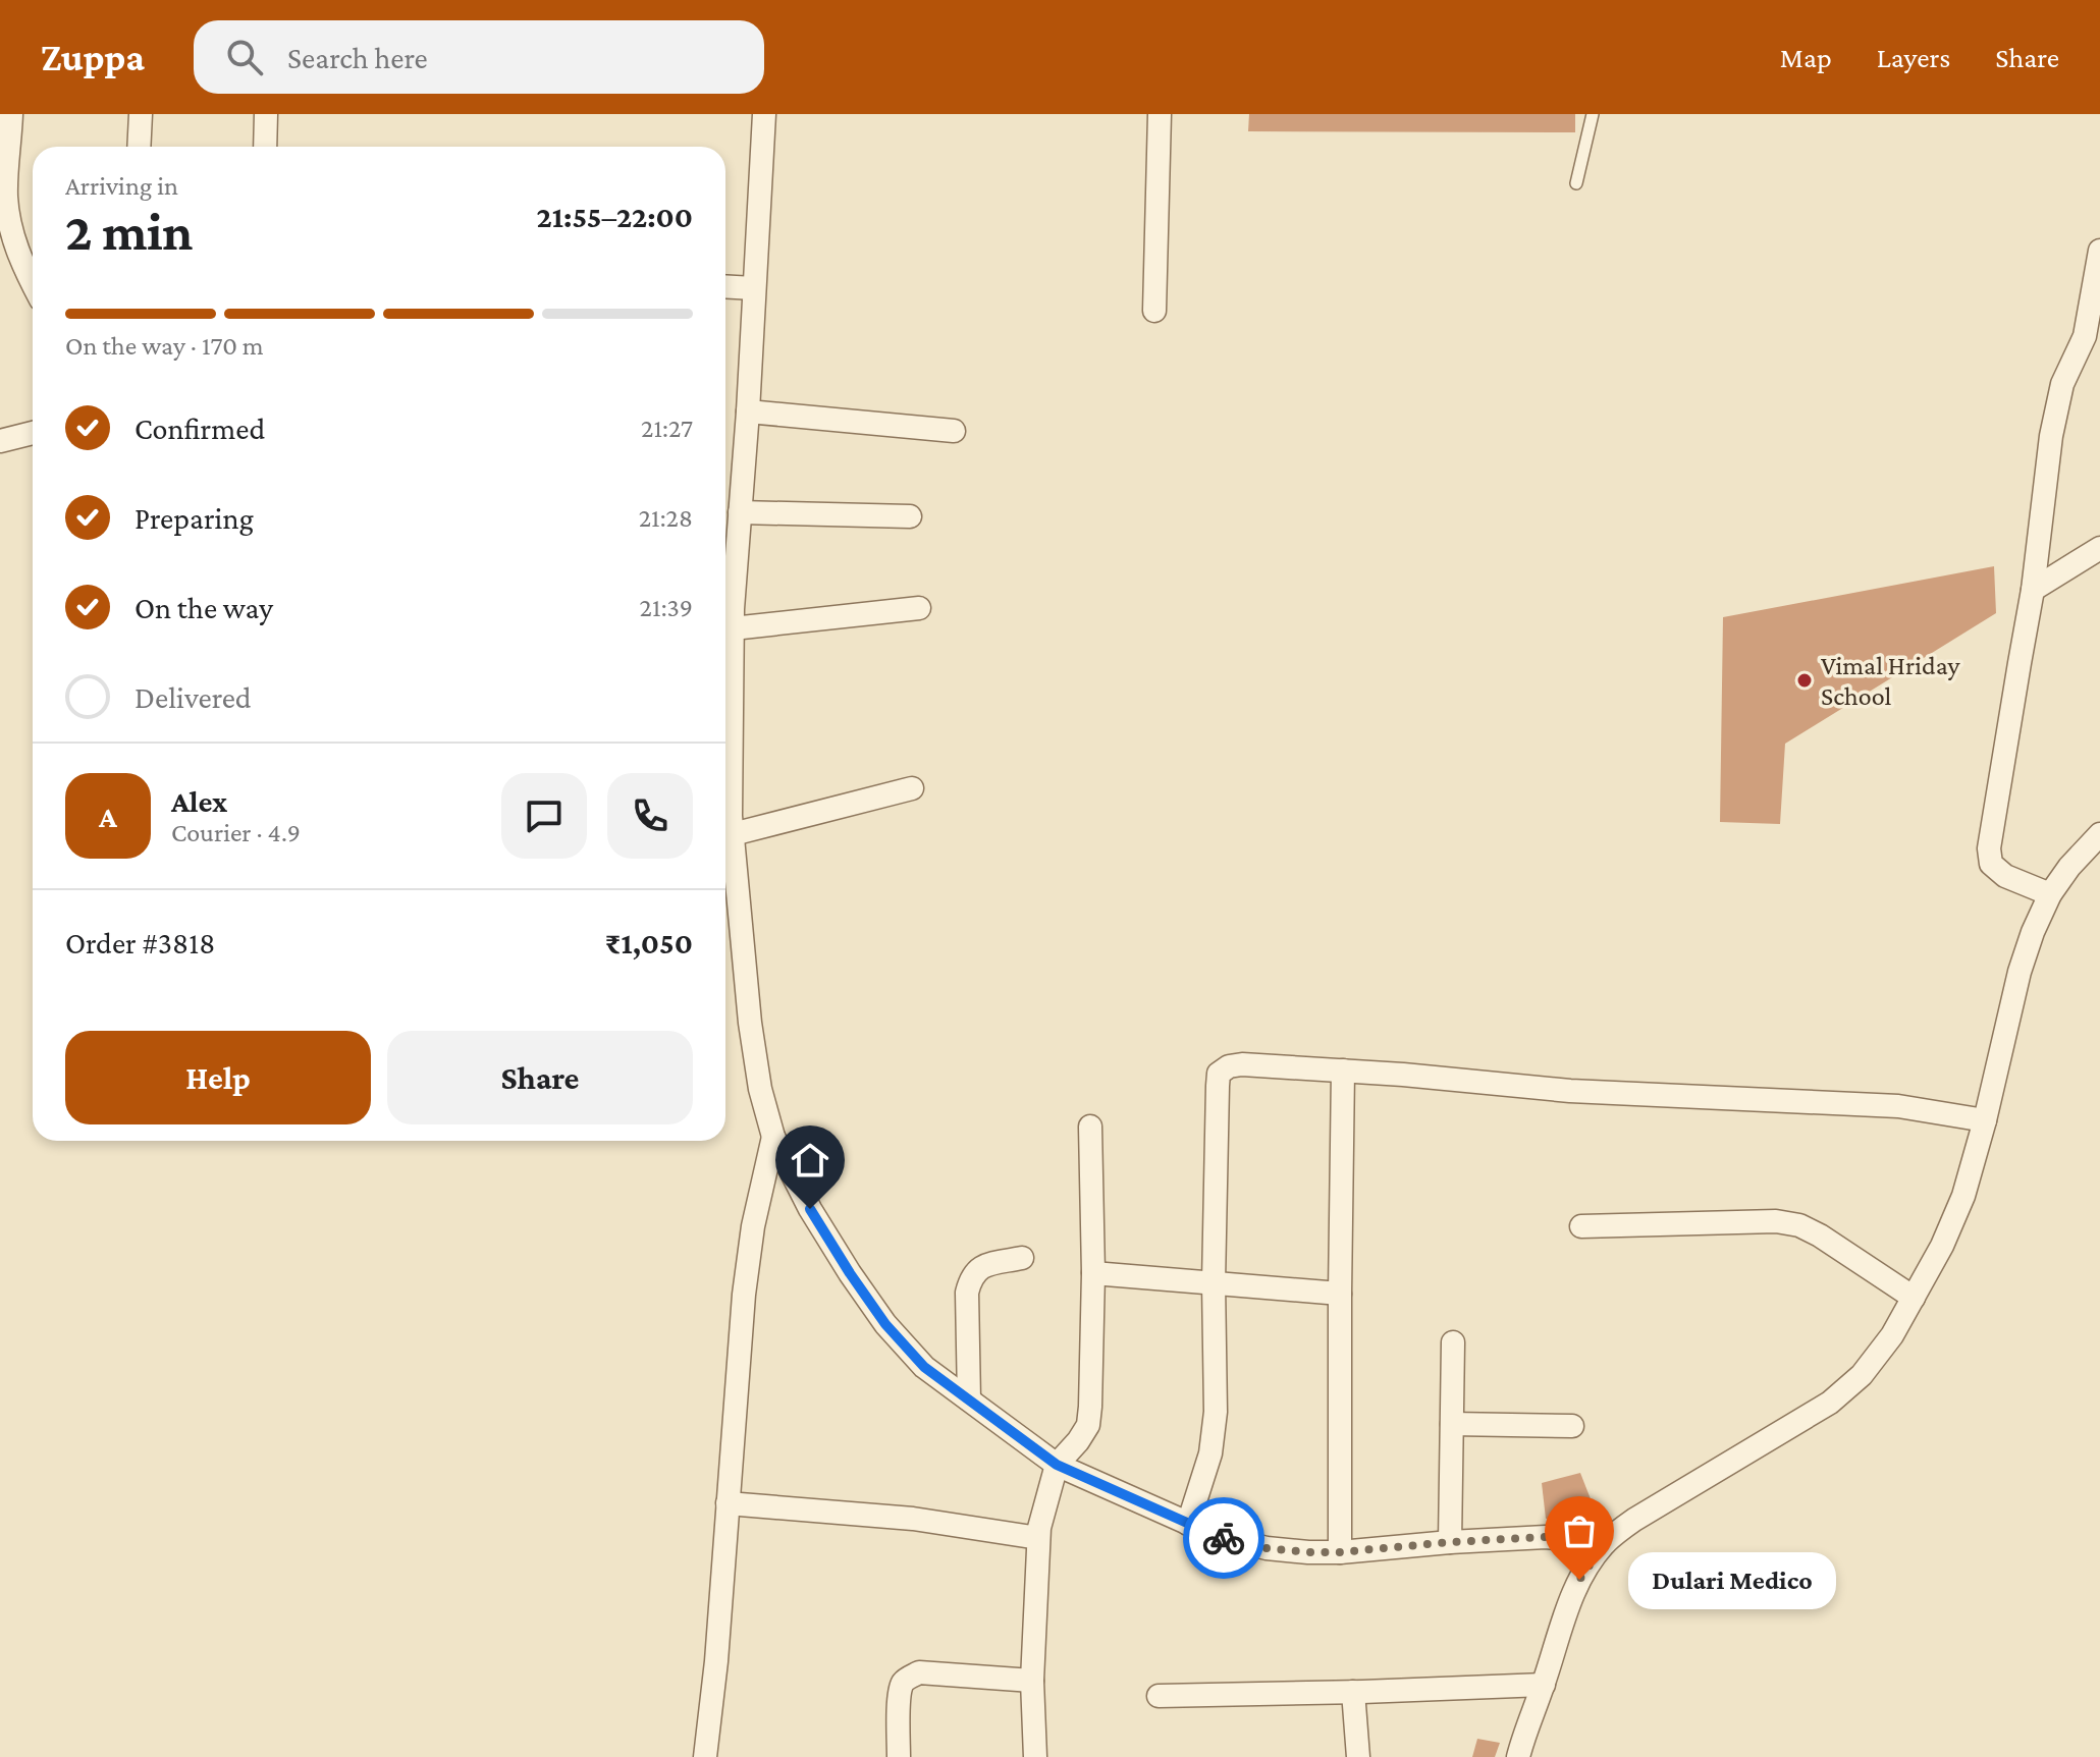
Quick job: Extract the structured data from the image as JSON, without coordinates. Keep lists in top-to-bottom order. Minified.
{"places":["Vimal Hriday School","Dulari Medico"],"page":{"header":"Zuppa","search":"Search here","nav":["Map","Layers","Share"],"heading":["2 min","Arriving in","21:55–22:00"],"panel":["Alex","Courier · 4.9","Order #3818","₹1,050"],"bar":"On the way · 170 m","list":[["Confirmed","21:27"],["Preparing","21:28"],["On the way","21:39"],"Delivered"],"round":"A","buttons":["Help","Share"],"bubble":"Dulari Medico"}}
